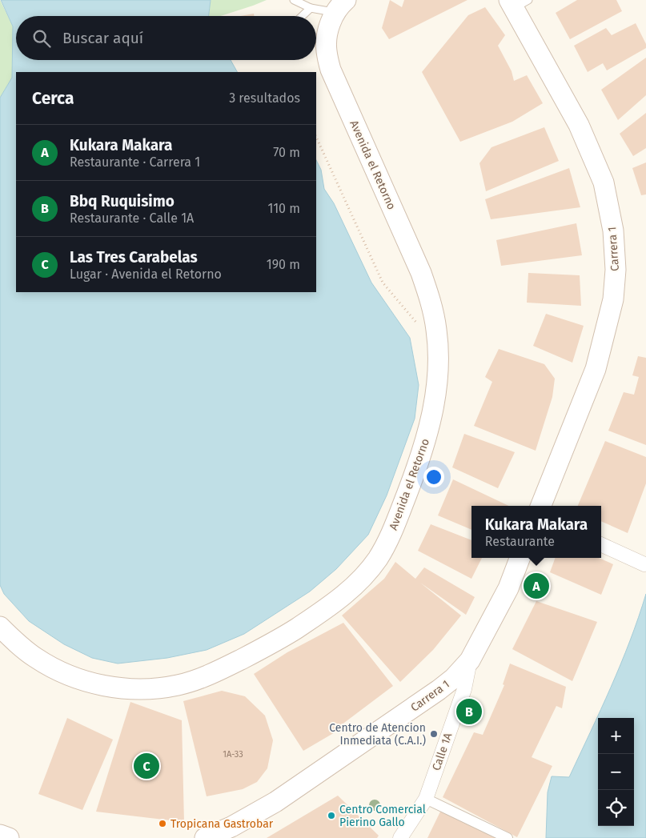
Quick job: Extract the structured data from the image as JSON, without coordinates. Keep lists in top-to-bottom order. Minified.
{"streets":{"main road":["Avenida el Retorno","Carrera 1"],"street":["Calle 1A"]},"crossings":[["Carrera 1","Calle 1A"]],"places":["Centro de Atencion Inmediata (C.A.I.)","Centro Comercial Pierino Gallo","Tropicana Gastrobar"],"house_numbers":["1A-33"],"page":{"search":"Buscar aquí","heading":["Cerca","3 resultados"],"list":[{"mark":"A","name":"Kukara Makara","note":"Restaurante · Carrera 1","value":"70 m"},{"mark":"B","name":"Bbq Ruquisimo","note":"Restaurante · Calle 1A","value":"110 m"},{"mark":"C","name":"Las Tres Carabelas","note":"Lugar · Avenida el Retorno","value":"190 m"}],"popup":["Kukara Makara","Restaurante"],"pins":["A","B","C"],"map_buttons":["+","−"]}}
